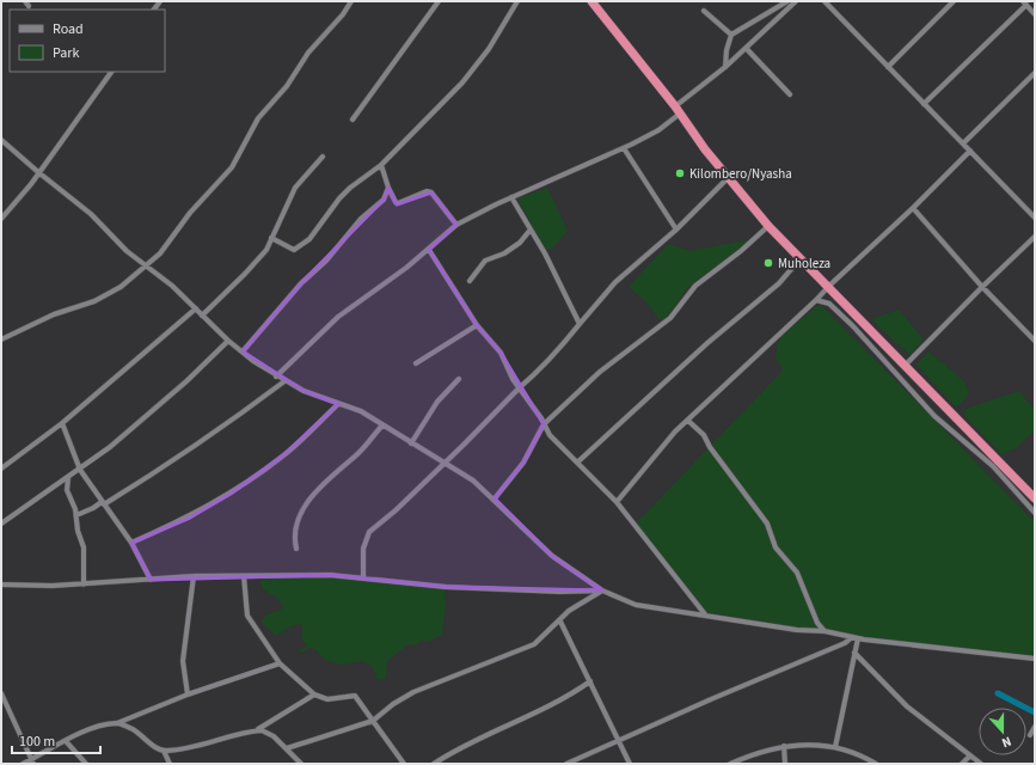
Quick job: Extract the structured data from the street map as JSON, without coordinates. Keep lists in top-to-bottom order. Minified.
{"places":["Kilombero/Nyasha","Muholeza"],"legend":["Road","Park"],"scale_bar":"100 m","north":"bottom"}
